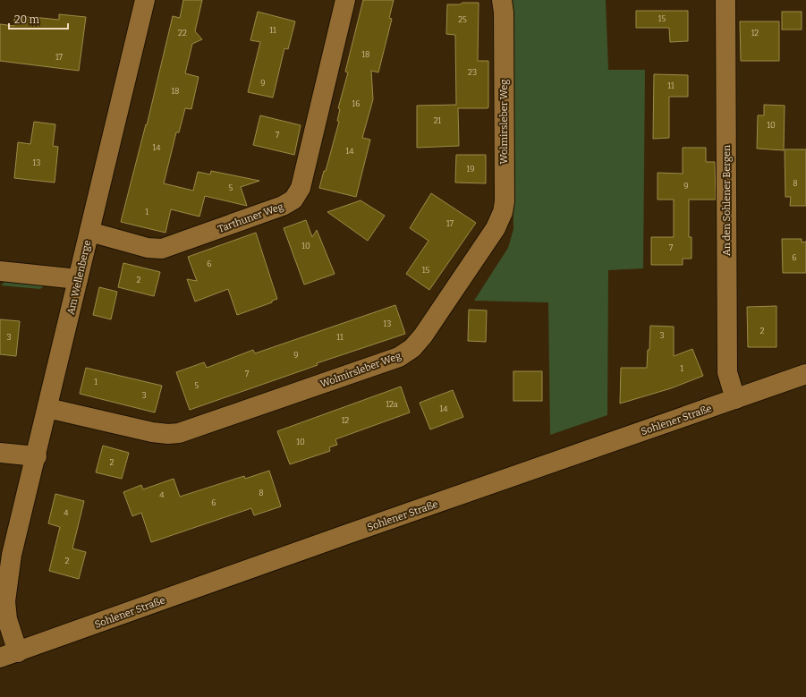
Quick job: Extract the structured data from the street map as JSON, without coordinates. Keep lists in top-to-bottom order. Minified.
{"streets":{"street":["Wolmirsleber Weg","An den Sohlener Bergen","Tarthuner Weg","Am Wellenberge","Sohlener Straße"]},"crossings":[["Wolmirsleber Weg","Am Wellenberge"],["An den Sohlener Bergen","Sohlener Straße"],["Tarthuner Weg","Am Wellenberge"],["Am Wellenberge","Sohlener Straße"]],"house_numbers":["15","25","11","22","12","18","17","23","9","11","18","16","21","10","7","14","14","13","19","8","9","5","1","17","10","7","6","6","15","2","13","2","3","3","11","9","1","7","1","5","3","12a","14","12","10","2","8","4","6","4","2"],"scale_bar":"20 m"}
